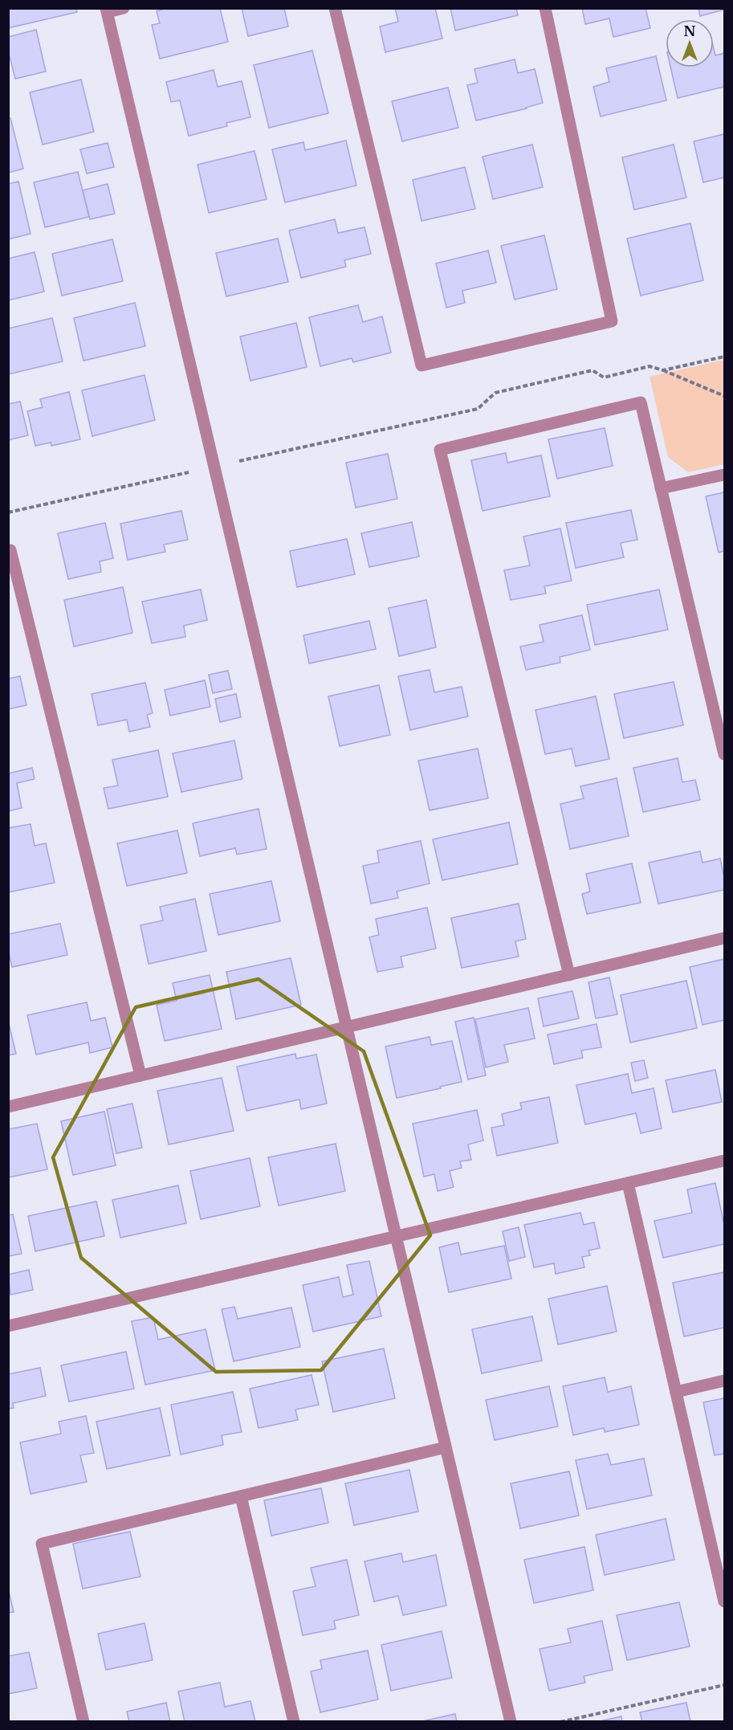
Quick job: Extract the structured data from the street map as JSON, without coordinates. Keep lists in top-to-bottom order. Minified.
{"north":"top"}
